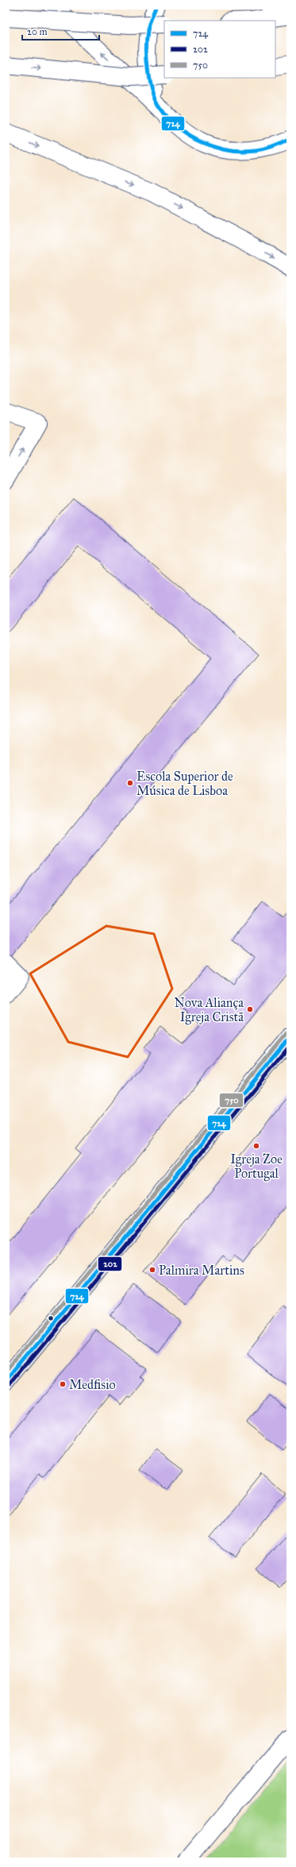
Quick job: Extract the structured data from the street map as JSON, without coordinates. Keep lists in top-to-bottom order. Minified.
{"places":["Escola Superior de Música de Lisboa","Nova Aliança Igreja Cristã","Igreja Zoe Portugal","Palmira Martins","Medfisio"],"lines":["transit line 724","transit line 750","transit line 202"],"legend":["724","202","750"],"scale_bar":"20 m"}
